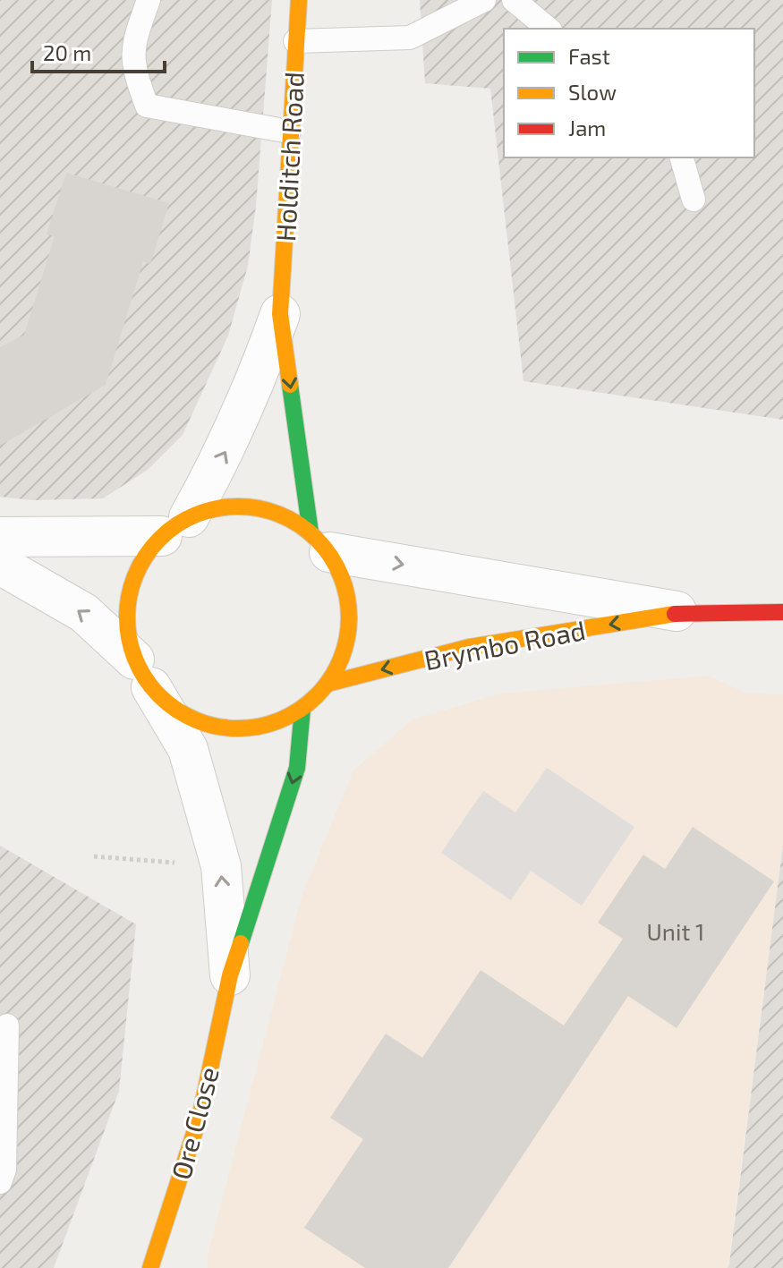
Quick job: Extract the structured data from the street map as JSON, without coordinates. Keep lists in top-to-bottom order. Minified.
{"streets":{"street":["Holditch Road","Brymbo Road","Ore Close"]},"crossings":[["Holditch Road","Brymbo Road"],["Holditch Road","Ore Close"],["Brymbo Road","Ore Close"]],"house_numbers":["Unit 1"],"legend":["Fast","Slow","Jam"],"scale_bar":"20 m"}
